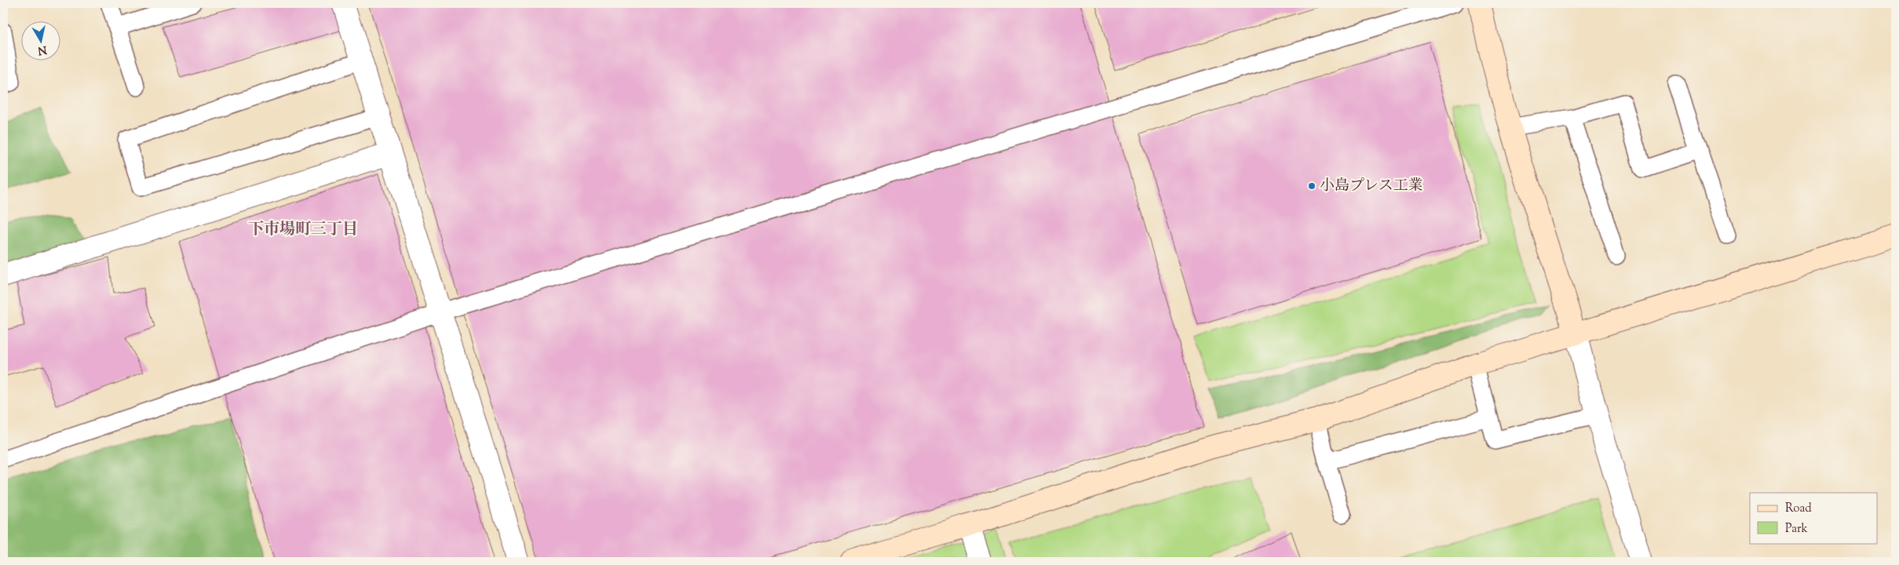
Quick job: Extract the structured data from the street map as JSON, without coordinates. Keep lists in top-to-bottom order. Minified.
{"districts":["下市場町三丁目"],"places":["小島プレス工業"],"legend":["Road","Park"],"north":"bottom"}
